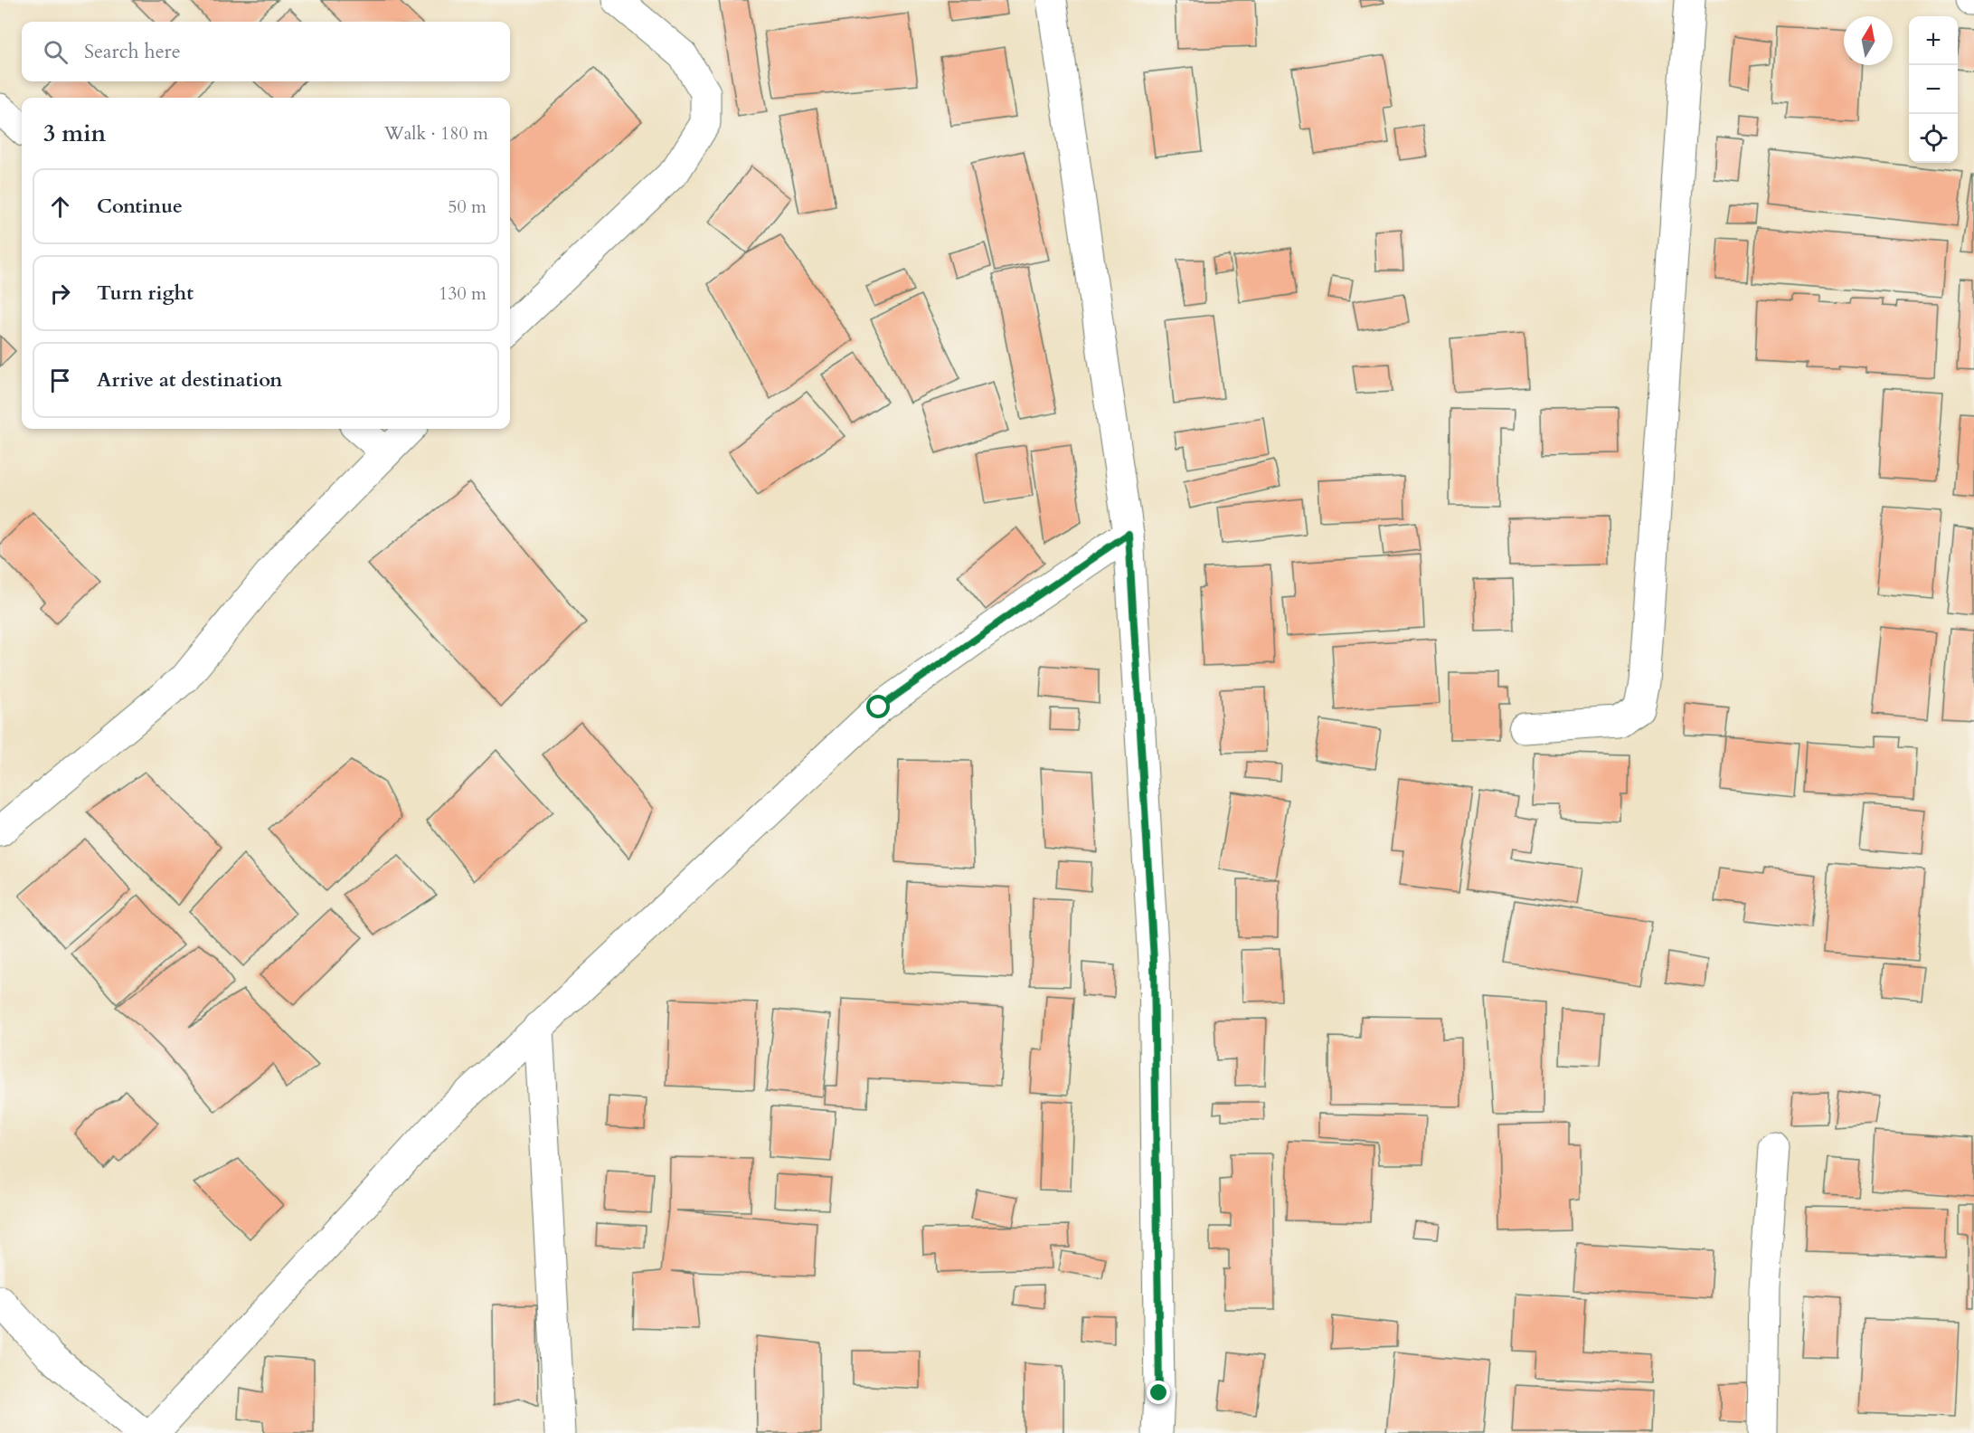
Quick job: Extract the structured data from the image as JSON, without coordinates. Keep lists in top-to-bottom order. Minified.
{"north":"top","page":{"map_buttons":["+","−"],"search":"Search here","heading":["3 min","Walk · 180 m"],"list":[["Continue","50 m"],["Turn right","130 m"],"Arrive at destination"]}}
